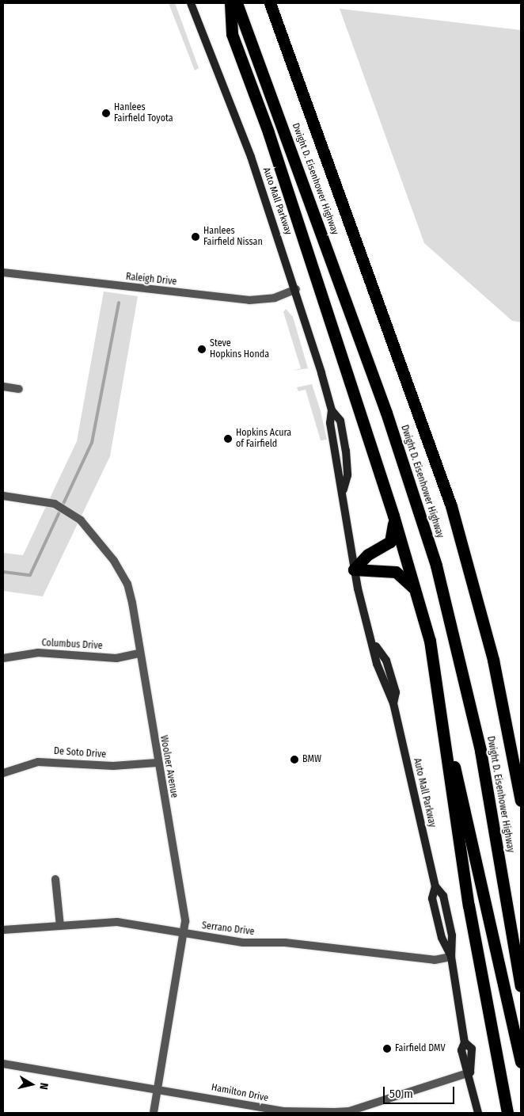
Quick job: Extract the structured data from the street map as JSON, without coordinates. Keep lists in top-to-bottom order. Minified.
{"streets":{"highway":["Dwight D. Eisenhower Highway"],"street":["Auto Mall Parkway","Raleigh Drive","Columbus Drive","De Soto Drive","Woolner Avenue","Serrano Drive","Hamilton Drive"]},"crossings":[["Auto Mall Parkway","Raleigh Drive"],["Auto Mall Parkway","Serrano Drive"],["Auto Mall Parkway","Hamilton Drive"],["Columbus Drive","Woolner Avenue"],["De Soto Drive","Woolner Avenue"],["Woolner Avenue","Serrano Drive"],["Woolner Avenue","Hamilton Drive"]],"places":["Hanlees Fairfield Toyota","Hanlees Fairfield Nissan","Steve Hopkins Honda","Hopkins Acura of Fairfield","BMW","Fairfield DMV"],"scale_bar":"50 m","north":"right"}
